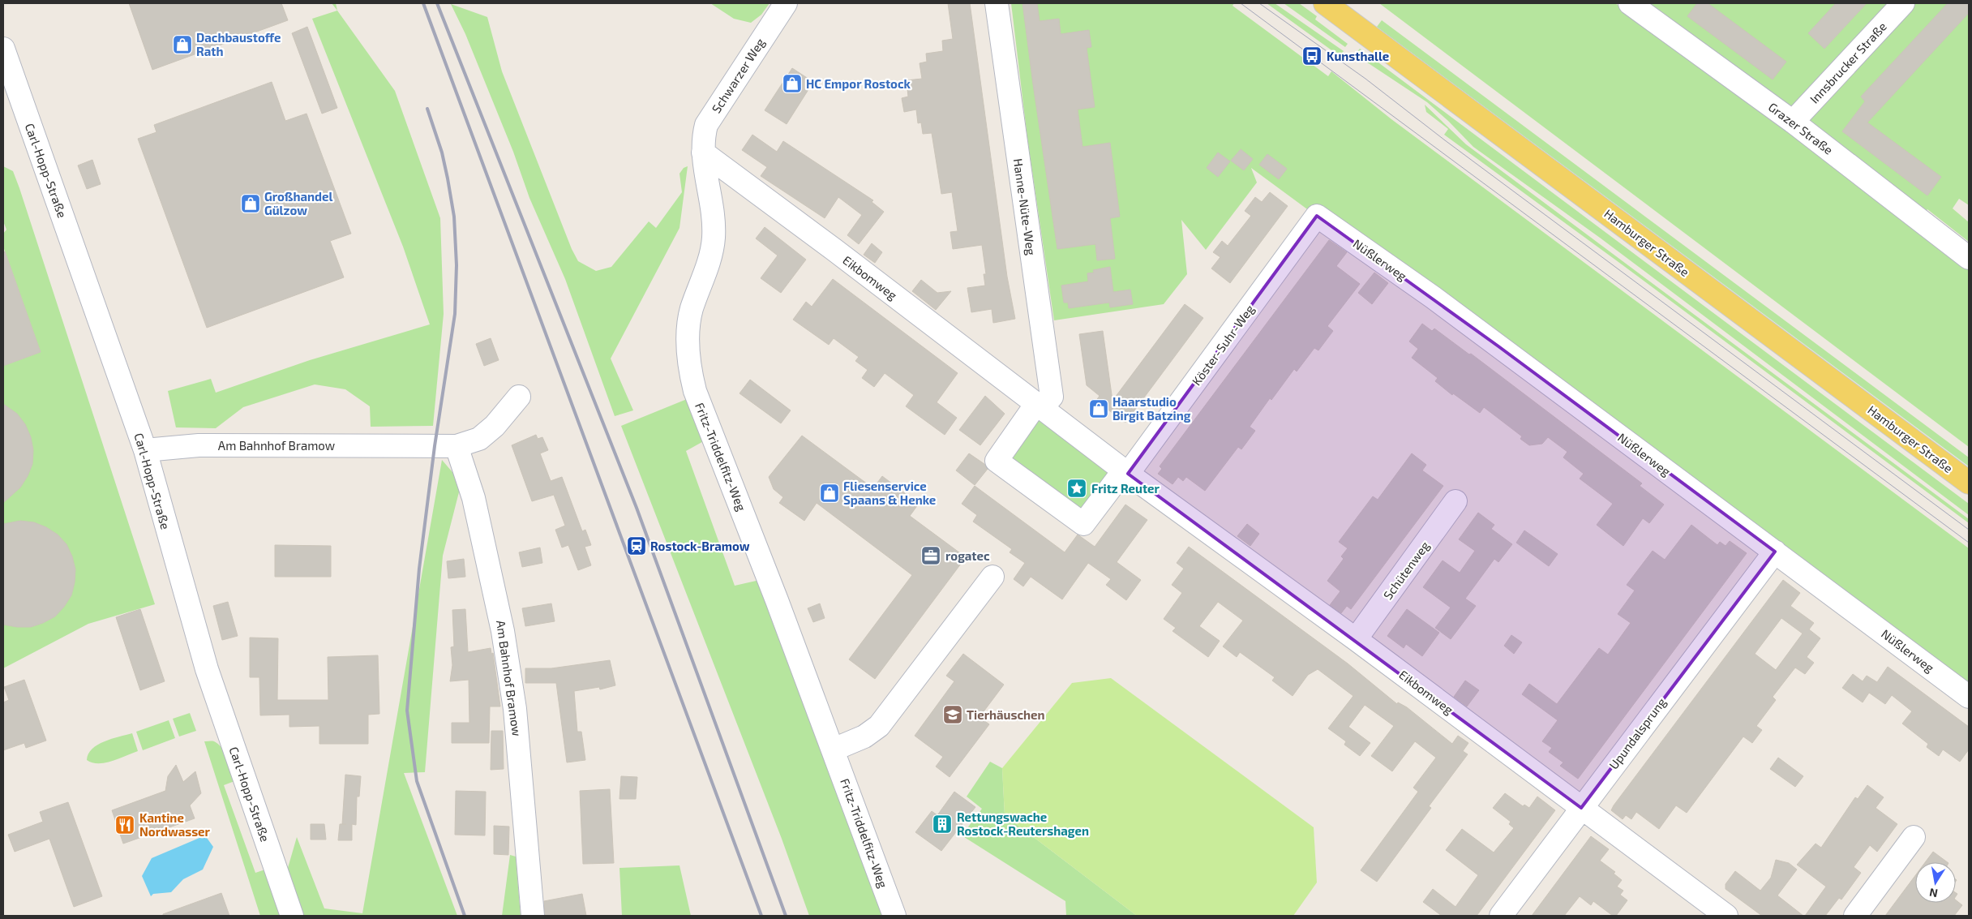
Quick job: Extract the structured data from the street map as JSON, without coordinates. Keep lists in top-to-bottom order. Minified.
{"streets":{"main road":["Hamburger Straße"],"street":["Innsbrucker Straße","Schwarzer Weg","Grazer Straße","Carl-Hopp-Straße","Hanne-Nüte-Weg","Nüßlerweg","Eikbomweg","Köster-Suhr-Weg","Am Bahnhof Bramow","Fritz-Triddelfitz-Weg","Schütenweg","Upundalsprung"]},"crossings":[["Innsbrucker Straße","Grazer Straße"],["Schwarzer Weg","Eikbomweg"],["Schwarzer Weg","Fritz-Triddelfitz-Weg"],["Carl-Hopp-Straße","Am Bahnhof Bramow"],["Hanne-Nüte-Weg","Eikbomweg"],["Nüßlerweg","Köster-Suhr-Weg"],["Nüßlerweg","Upundalsprung"],["Eikbomweg","Köster-Suhr-Weg"],["Eikbomweg","Fritz-Triddelfitz-Weg"],["Eikbomweg","Schütenweg"],["Eikbomweg","Upundalsprung"]],"places":{"shop":["Dachbaustoffe Rath","HC Empor Rostock","Großhandel Gülzow","Haarstudio Birgit Batzing","Fliesenservice Spaans & Henke"],"bus stop":["Kunsthalle"],"place":["Fritz Reuter"],"station":["Rostock-Bramow"],"office":["rogatec"],"school or university":["Tierhäuschen"],"building":["Rettungswache Rostock-Reutershagen"],"restaurant":["Kantine Nordwasser"]},"north":"bottom"}
